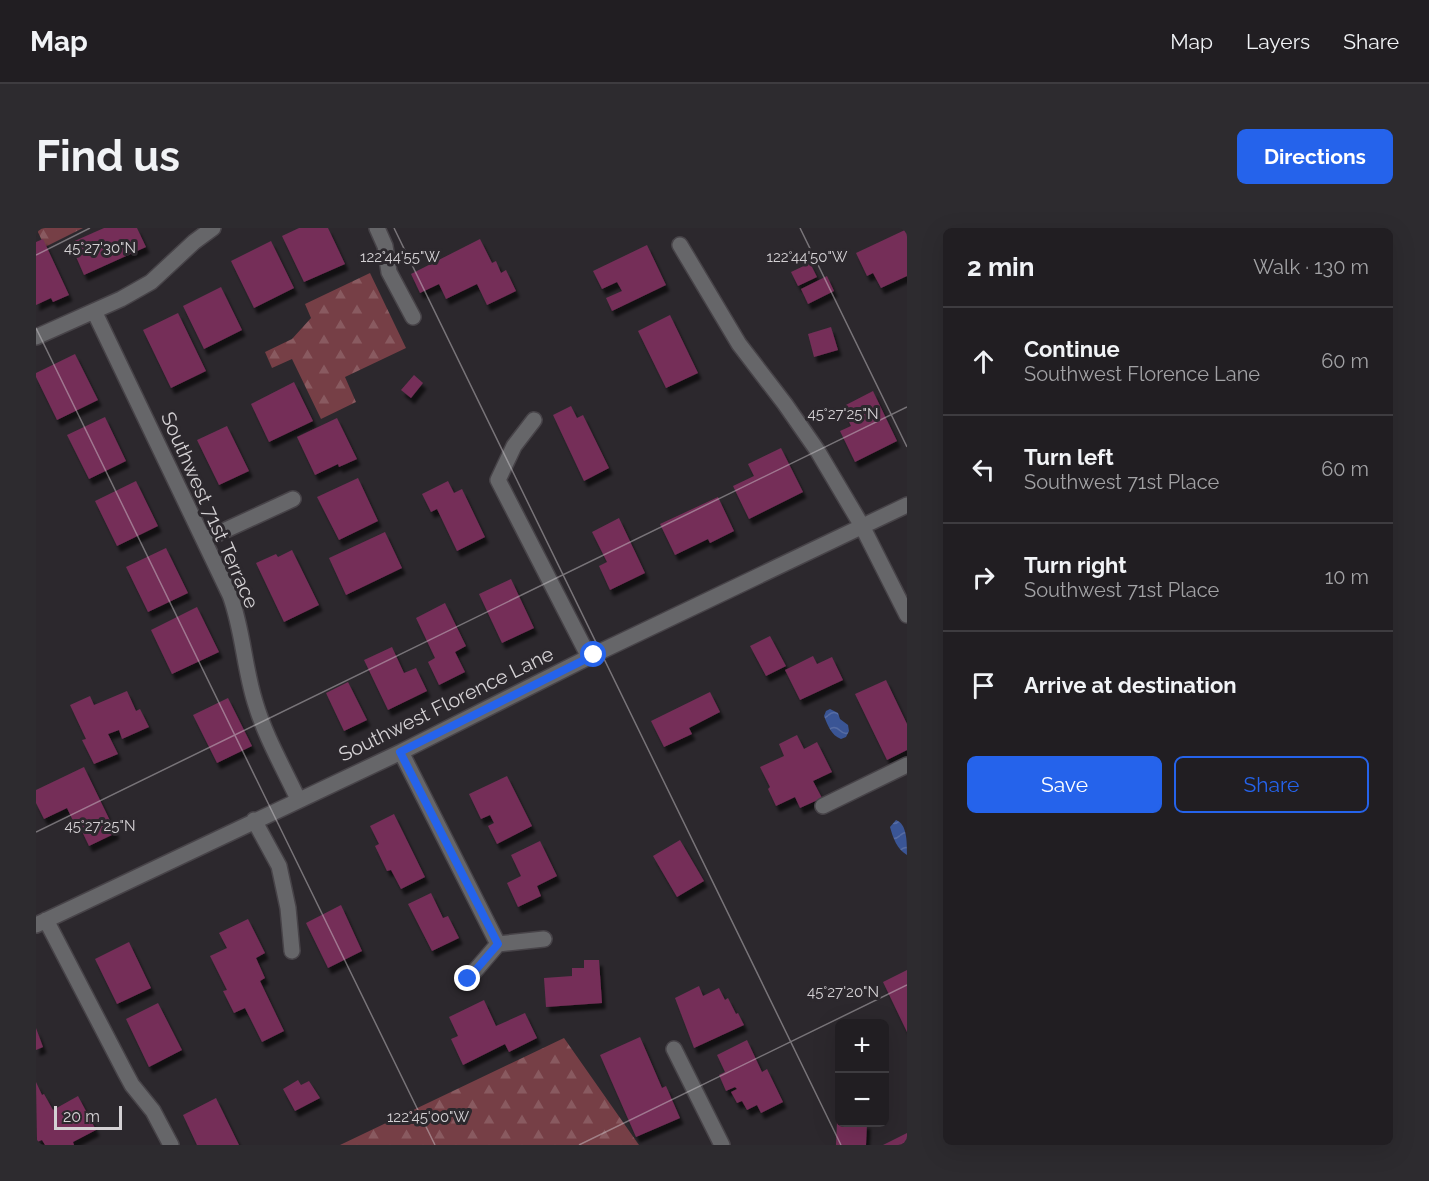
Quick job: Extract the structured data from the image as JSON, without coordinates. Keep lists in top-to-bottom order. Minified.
{"streets":{"street":["Southwest 71st Terrace","Southwest Florence Lane"]},"crossings":[["Southwest 71st Terrace","Southwest Florence Lane"]],"scale_bar":"20 m","page":{"header":"Map","nav":["Map","Layers","Share"],"buttons":["Directions",["Save","Share"]],"title":"Find us","heading":["2 min","Walk · 130 m"],"list":[["Continue","Southwest Florence Lane","60 m"],["Turn left","Southwest 71st Place","60 m"],["Turn right","Southwest 71st Place","10 m"],"Arrive at destination"],"map_buttons":["+","−"],"scale":"20 m"},"coordinates":["45°27'30\"N","122°44'55\"W","122°44'50\"W","45°27'25\"N","45°27'20\"N","122°45'00\"W"]}
